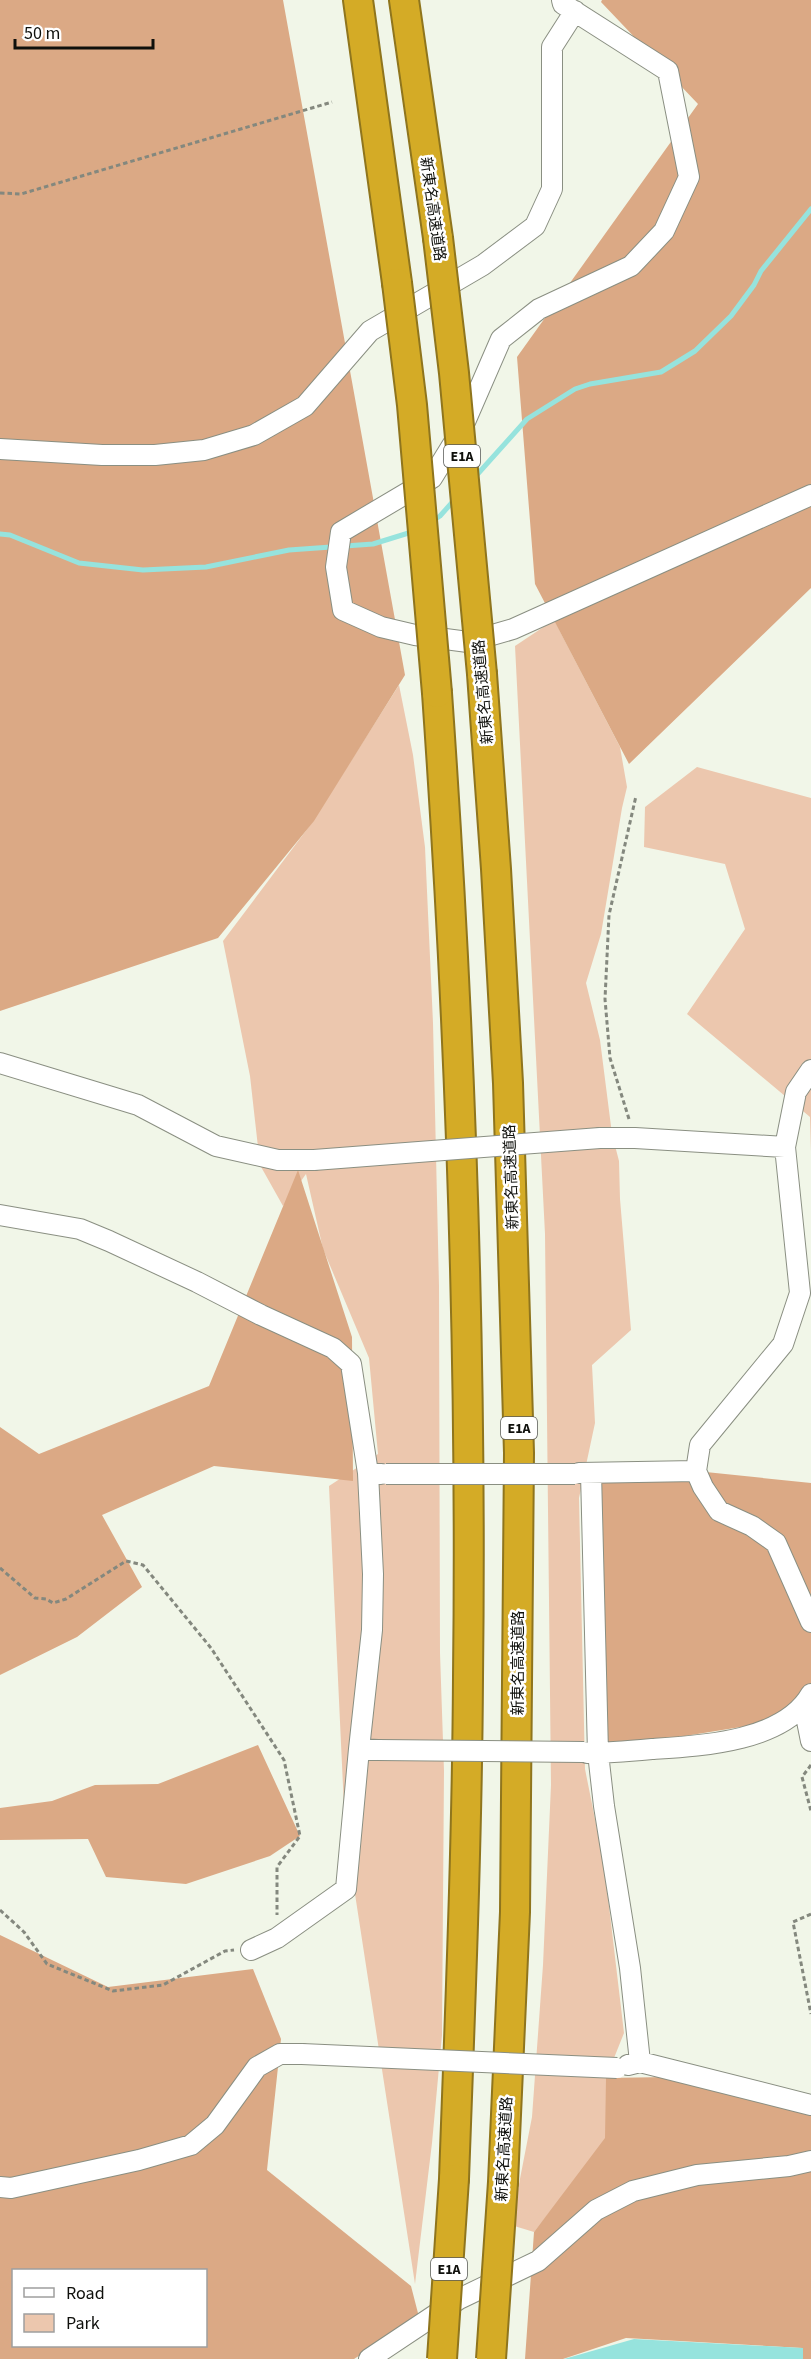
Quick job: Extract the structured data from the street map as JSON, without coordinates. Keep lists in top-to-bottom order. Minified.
{"streets":{"highway":["新東名高速道路","E1A"]},"legend":["Road","Park"],"scale_bar":"50 m"}
